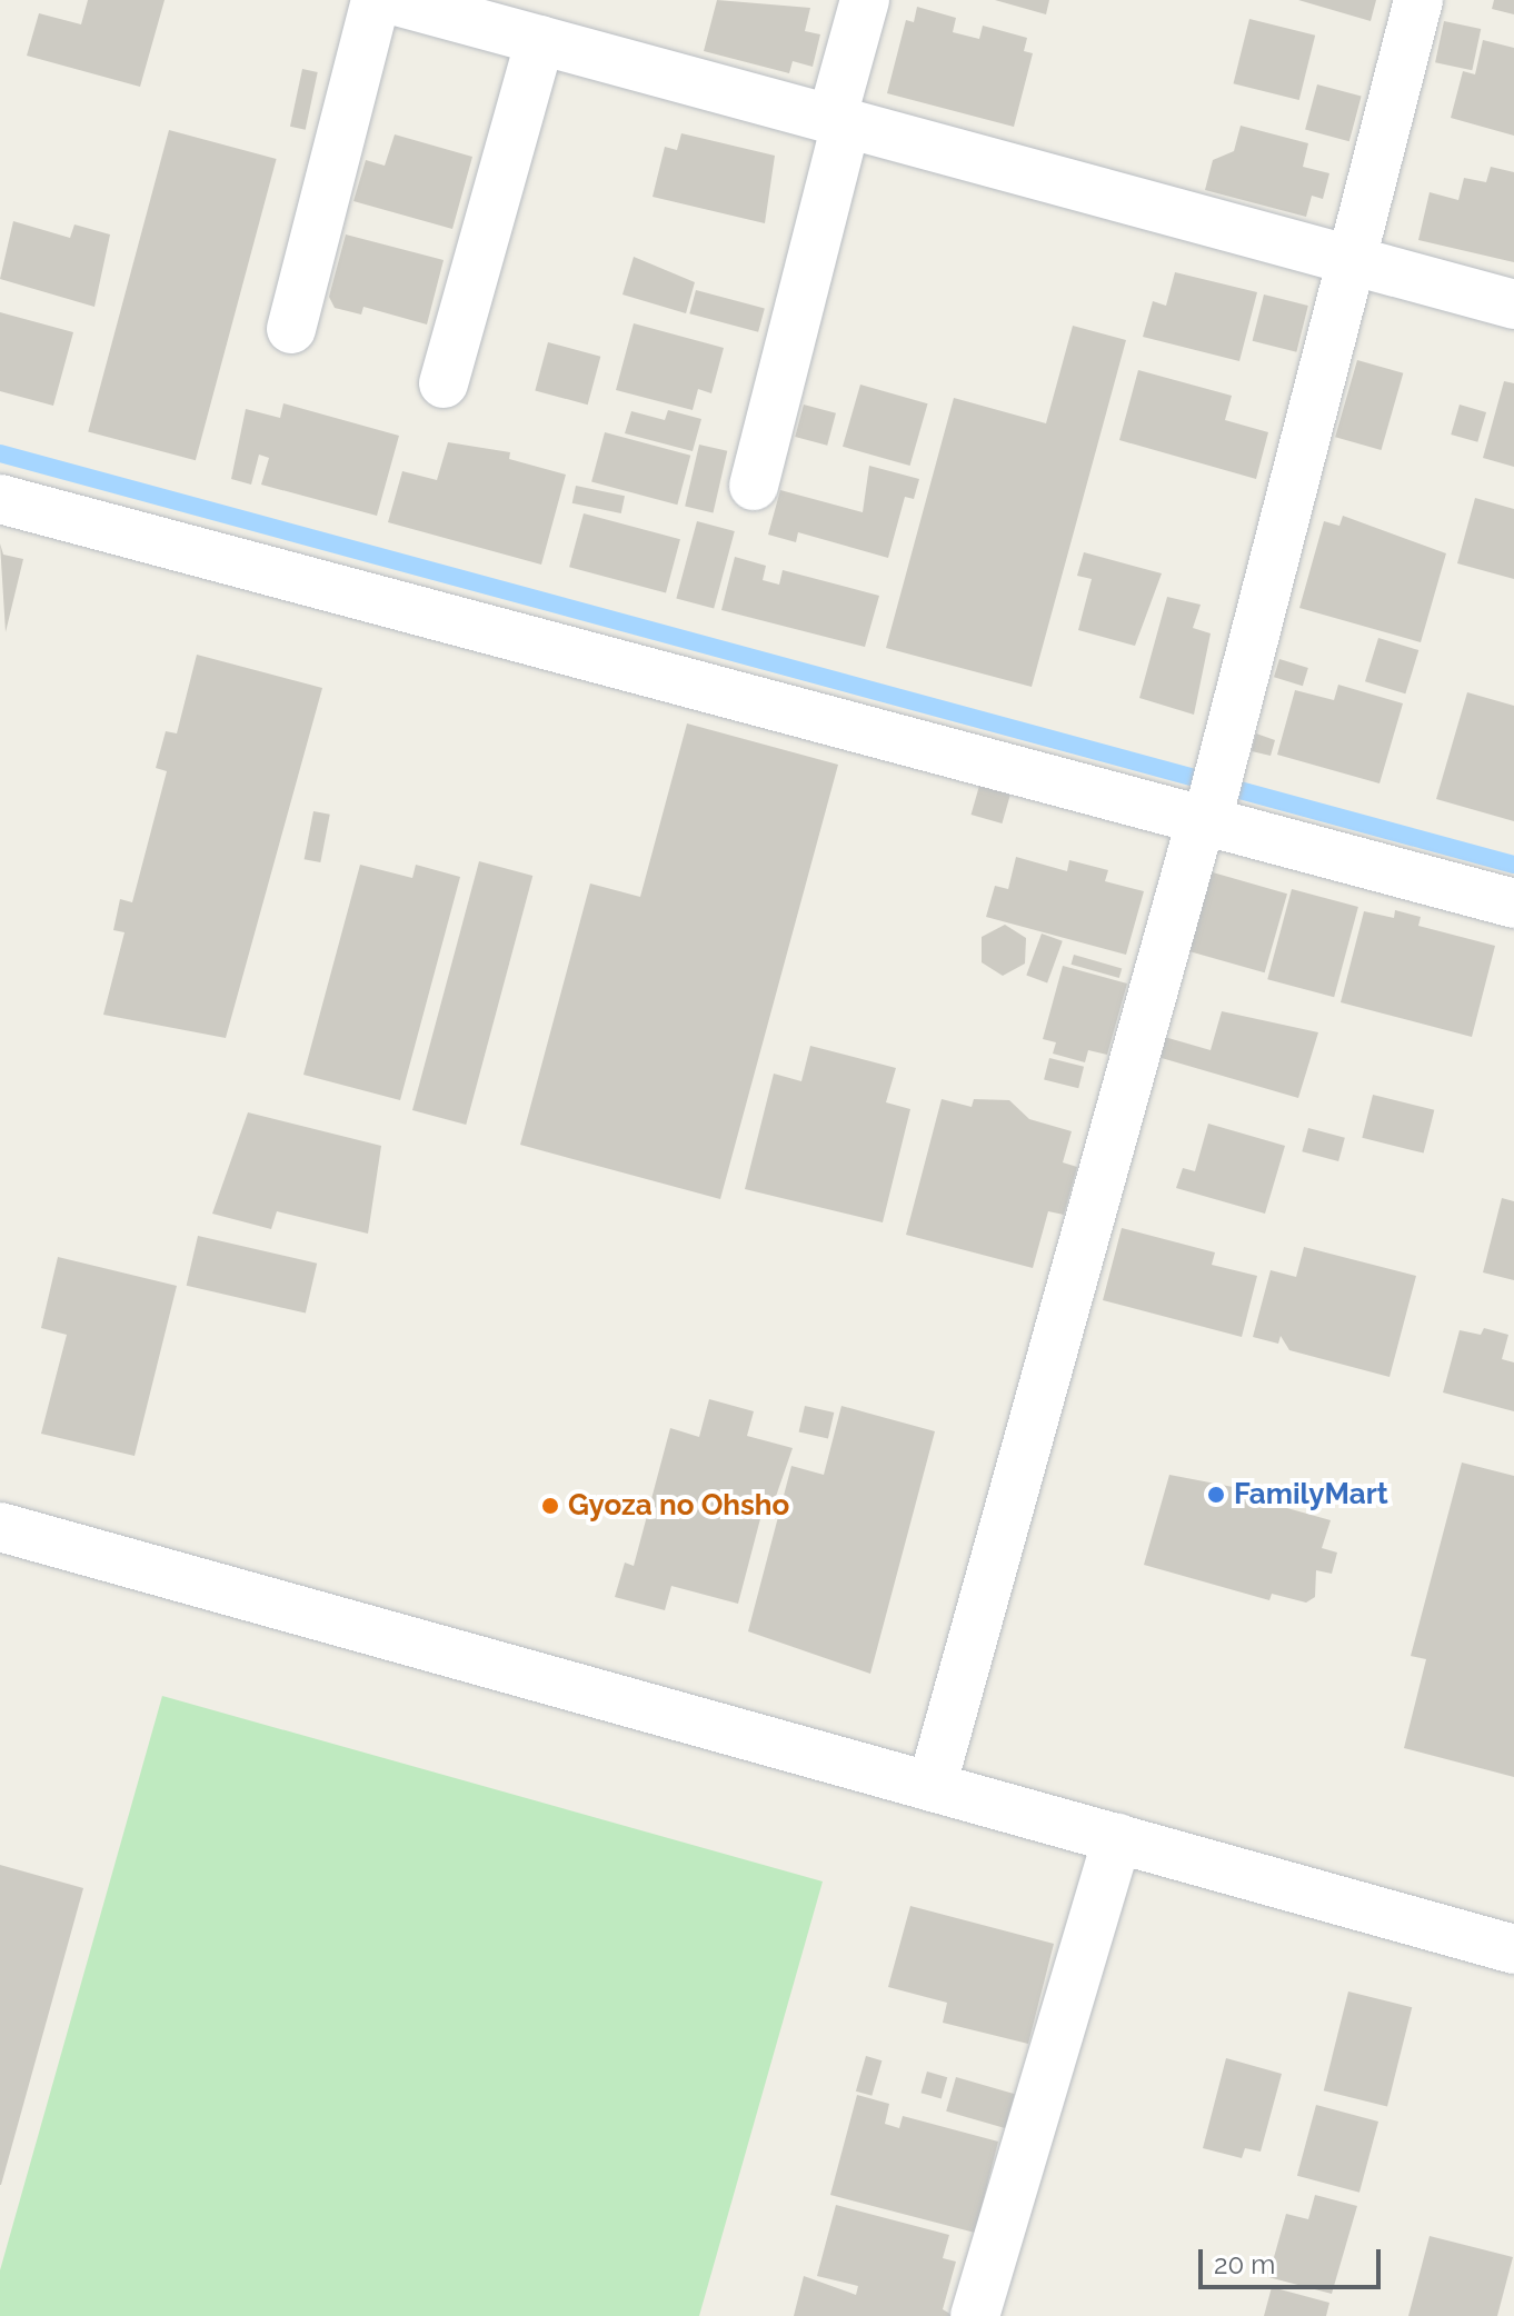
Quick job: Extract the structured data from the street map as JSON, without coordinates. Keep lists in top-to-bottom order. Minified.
{"places":["FamilyMart","Gyoza no Ohsho"],"scale_bar":"20 m"}
